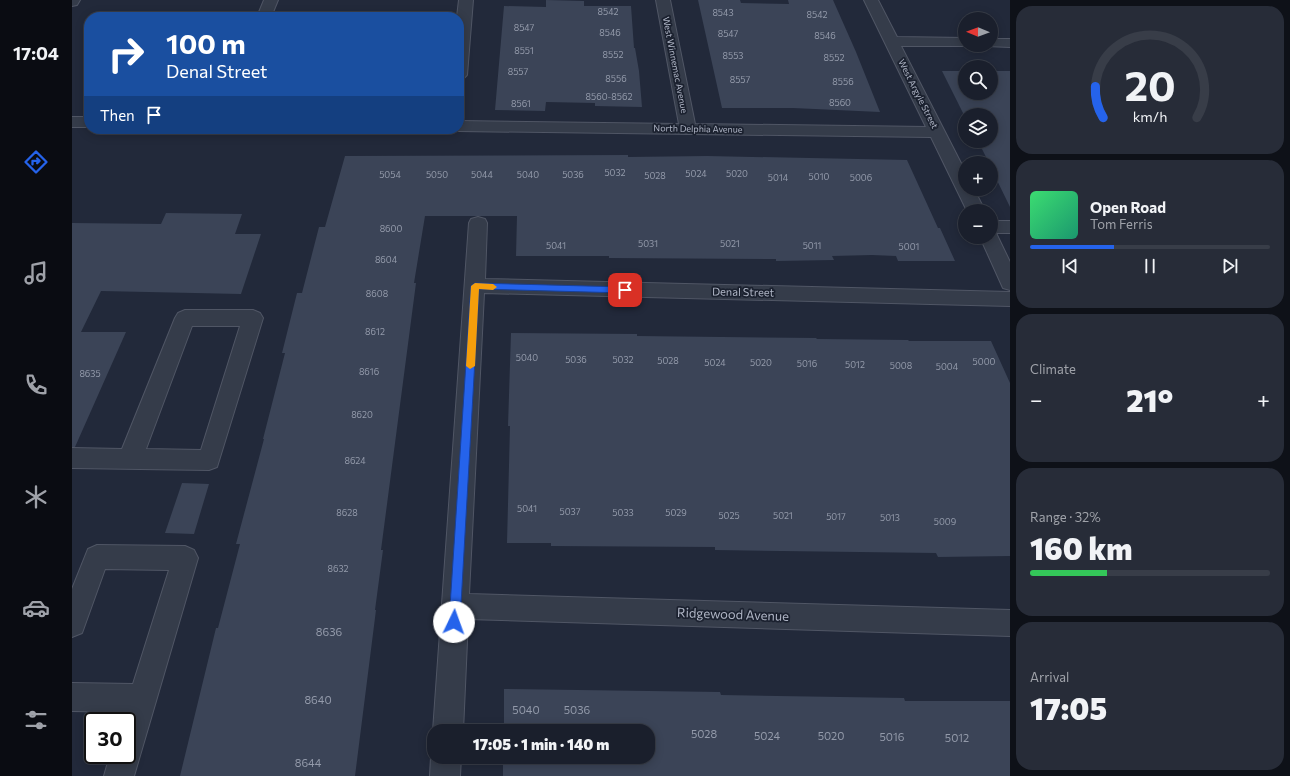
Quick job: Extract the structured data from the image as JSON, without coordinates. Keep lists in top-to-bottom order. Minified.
{"streets":{"street":["West Winnemac Avenue","West Argyle Street","North Delphia Avenue","Denal Street","Ridgewood Avenue"]},"crossings":[["West Winnemac Avenue","North Delphia Avenue"],["West Argyle Street","North Delphia Avenue"]],"house_numbers":["8542","8543","8542","8547","8546","8547","8546","8551","8552","8553","8552","8557","8556","8557","8556","8560-8562","8560","8561","5032","5024","5020","5054","5050","5044","5040","5036","5028","5010","5014","5006","8600","5031","5021","5041","5011","5001","8604","8608","8612","5040","5036","5032","5028","5000","5024","5020","5016","5012","5008","5004","8616","8635","8620","8624","5041","5037","8628","5033","5029","5025","5021","5017","5013","5009","8632","8636","8640","5040","5036","5028","5024","5020","5016","5012","8644"],"north":"left","page":{"tabs":"17:04","map_buttons":["+","−"],"turn":["100 m","Denal Street"],"then":"Then","song":["Open Road","Tom Ferris"],"tile":["Climate",["Range · 32%","160 km"],["Arrival","17:05"]],"heat":["−","21°","+"],"limit":"30","trip":"17:05 · 1 min · 140 m","gauge":["20","km/h"]}}
